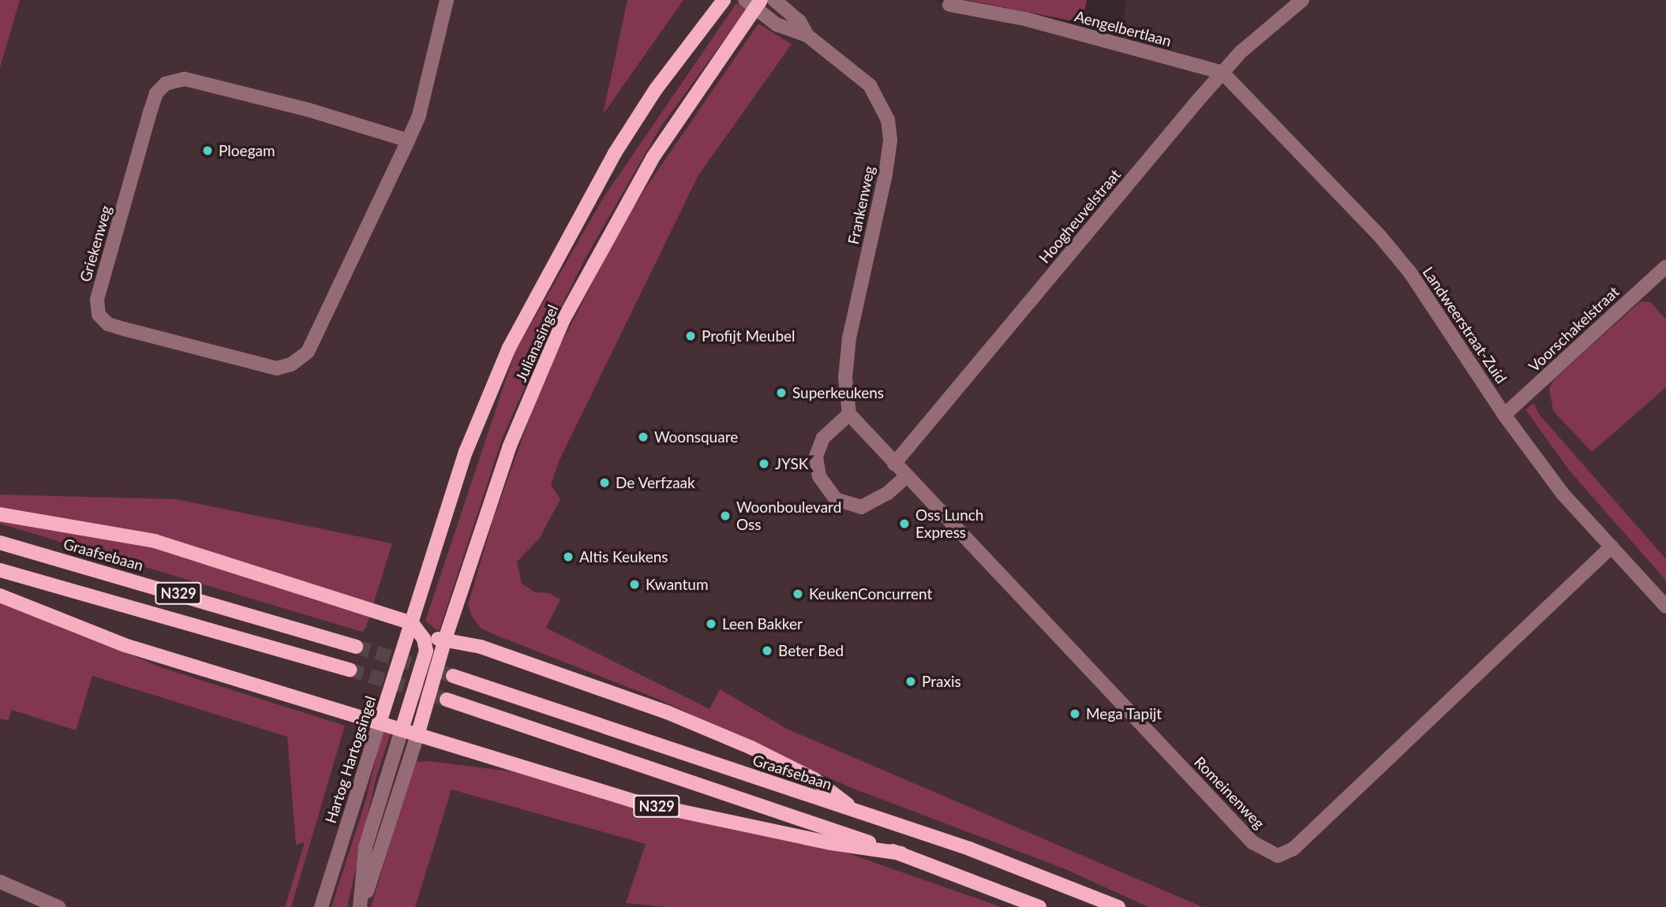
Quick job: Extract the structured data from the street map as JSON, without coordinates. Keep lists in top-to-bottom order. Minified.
{"streets":{"main road":["Julianasingel","Graafsebaan","N329","Hartog Hartogsingel"],"street":["Aengelbertlaan","Frankenweg","Hoogheuvelstraat","Griekenweg","Landweerstraat-Zuid","Voorschakelstraat","Romeinenweg"]},"crossings":[["Aengelbertlaan","Hoogheuvelstraat"],["Aengelbertlaan","Landweerstraat-Zuid"],["Frankenweg","Julianasingel"],["Hoogheuvelstraat","Landweerstraat-Zuid"],["Hoogheuvelstraat","Romeinenweg"],["Landweerstraat-Zuid","Voorschakelstraat"],["Landweerstraat-Zuid","Romeinenweg"],["Julianasingel","N329"],["Julianasingel","Hartog Hartogsingel"],["N329","Hartog Hartogsingel"]],"places":["Ploegam","Profijt Meubel","Superkeukens","Woonsquare","JYSK","De Verfzaak","Woonboulevard Oss","Oss Lunch Express","Altis Keukens","Kwantum","KeukenConcurrent","Leen Bakker","Beter Bed","Praxis","Mega Tapijt"]}
